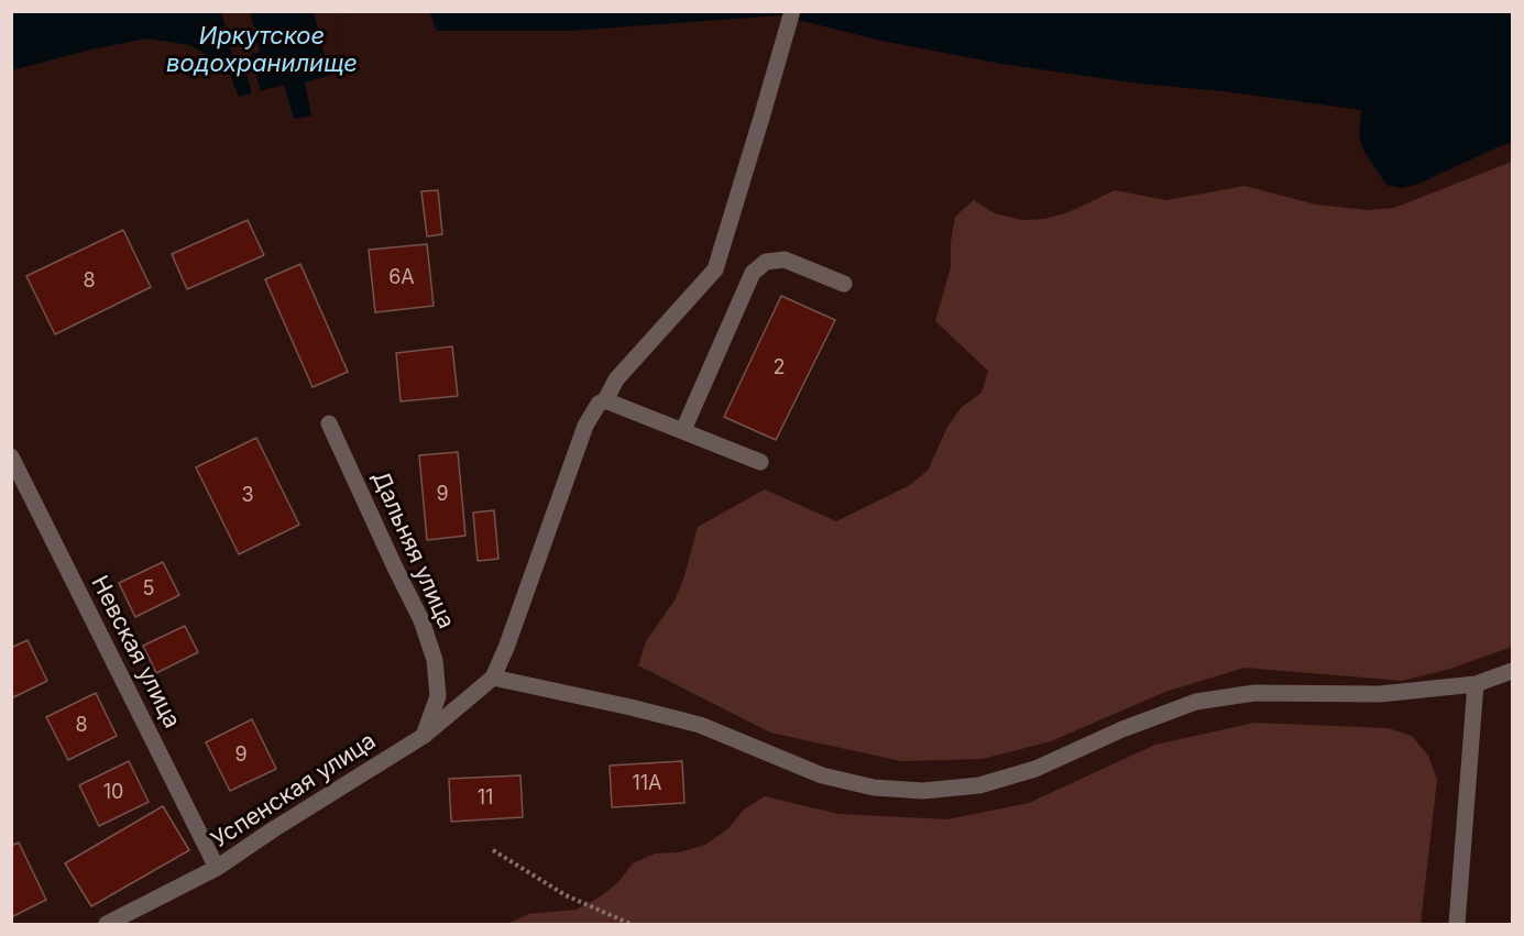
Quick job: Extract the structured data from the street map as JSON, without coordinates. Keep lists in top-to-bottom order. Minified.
{"streets":{"street":["Дальняя улица","Невская улица","Успенская улица"]},"crossings":[["Дальняя улица","Успенская улица"],["Невская улица","Успенская улица"]],"water":["Иркутское водохранилище"],"house_numbers":["6А","8","2","9","3","5","8","9","11А","10","11"]}
